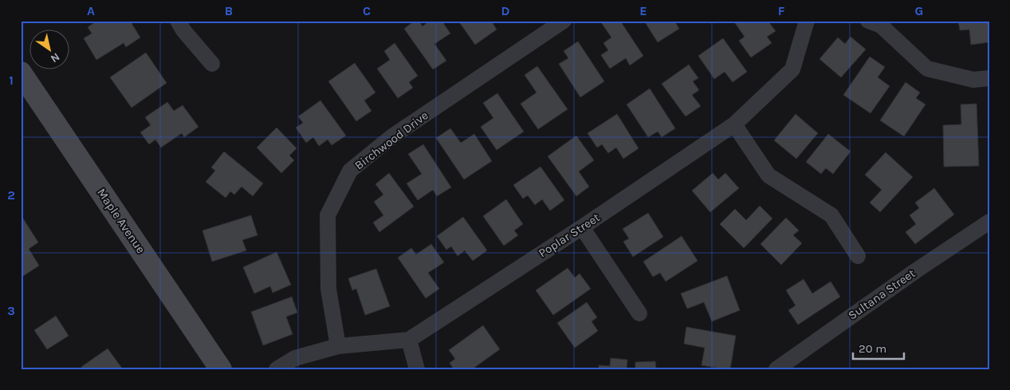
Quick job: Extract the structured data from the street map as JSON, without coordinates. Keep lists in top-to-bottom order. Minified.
{"streets":{"street":["Birchwood Drive","Maple Avenue","Poplar Street","Sultana Street"]},"crossings":[["Birchwood Drive","Poplar Street"]],"scale_bar":"20 m","north":"bottom right","grid":{"columns":["A","B","C","D","E","F","G"],"rows":["1","2","3"]}}
